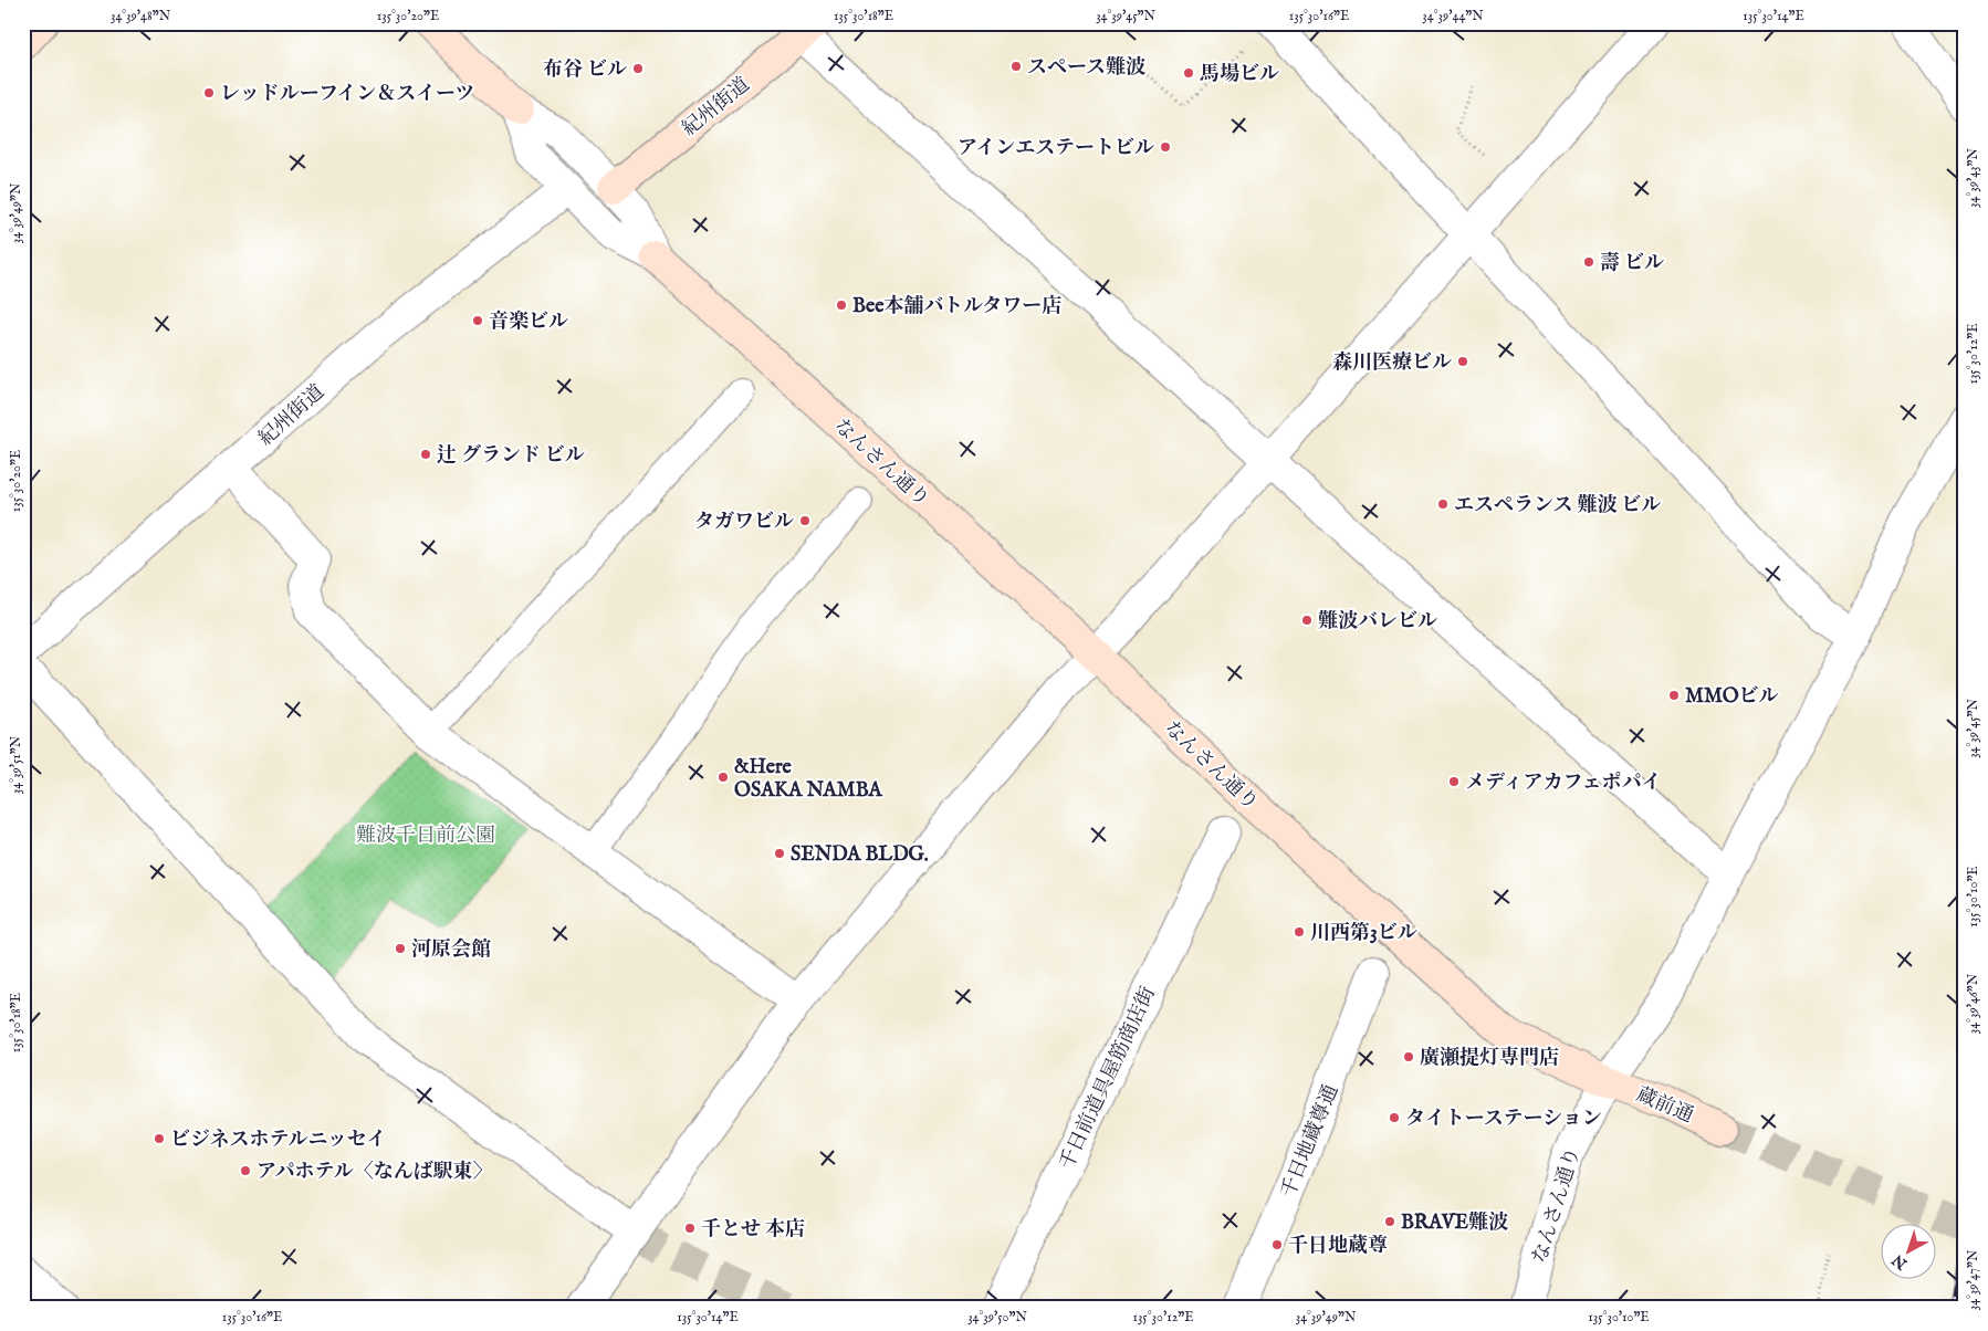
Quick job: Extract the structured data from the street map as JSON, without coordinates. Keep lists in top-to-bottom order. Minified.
{"streets":{"street":["紀州街道","なんさん通り","千日前道具屋筋商店街","蔵前通","千日地蔵尊通"]},"crossings":[["紀州街道","なんさん通り"],["なんさん通り","蔵前通"]],"parks":["難波千日前公園"],"places":["スペース難波","布谷 ビル","馬場ビル","レッドルーフイン＆スイーツ","アインエステートビル","壽 ビル","Bee本舗バトルタワー店","音楽ビル","森川医療ビル","辻 グランド ビル","エスペランス 難波 ビル","タガワビル","難波バレビル","MMOビル","&Here OSAKA NAMBA","メディアカフェポパイ","SENDA BLDG.","川西第3ビル","河原会館","廣瀬提灯専門店","タイトーステーション","ビジネスホテルニッセイ","アパホテル〈なんば駅東〉","BRAVE難波","千とせ 本店","千日地蔵尊"],"north":"bottom left","coordinates":["34°39'48\"N","135°30'20\"E","135°30'18\"E","34°39'45\"N","135°30'16\"E","34°39'44\"N","135°30'14\"E","34°39'43\"N","34°39'49\"N","135°30'12\"E","34°39'51\"N","135°30'10\"E","34°39'46\"N","34°39'47\"N","34°39'50\"N"]}
